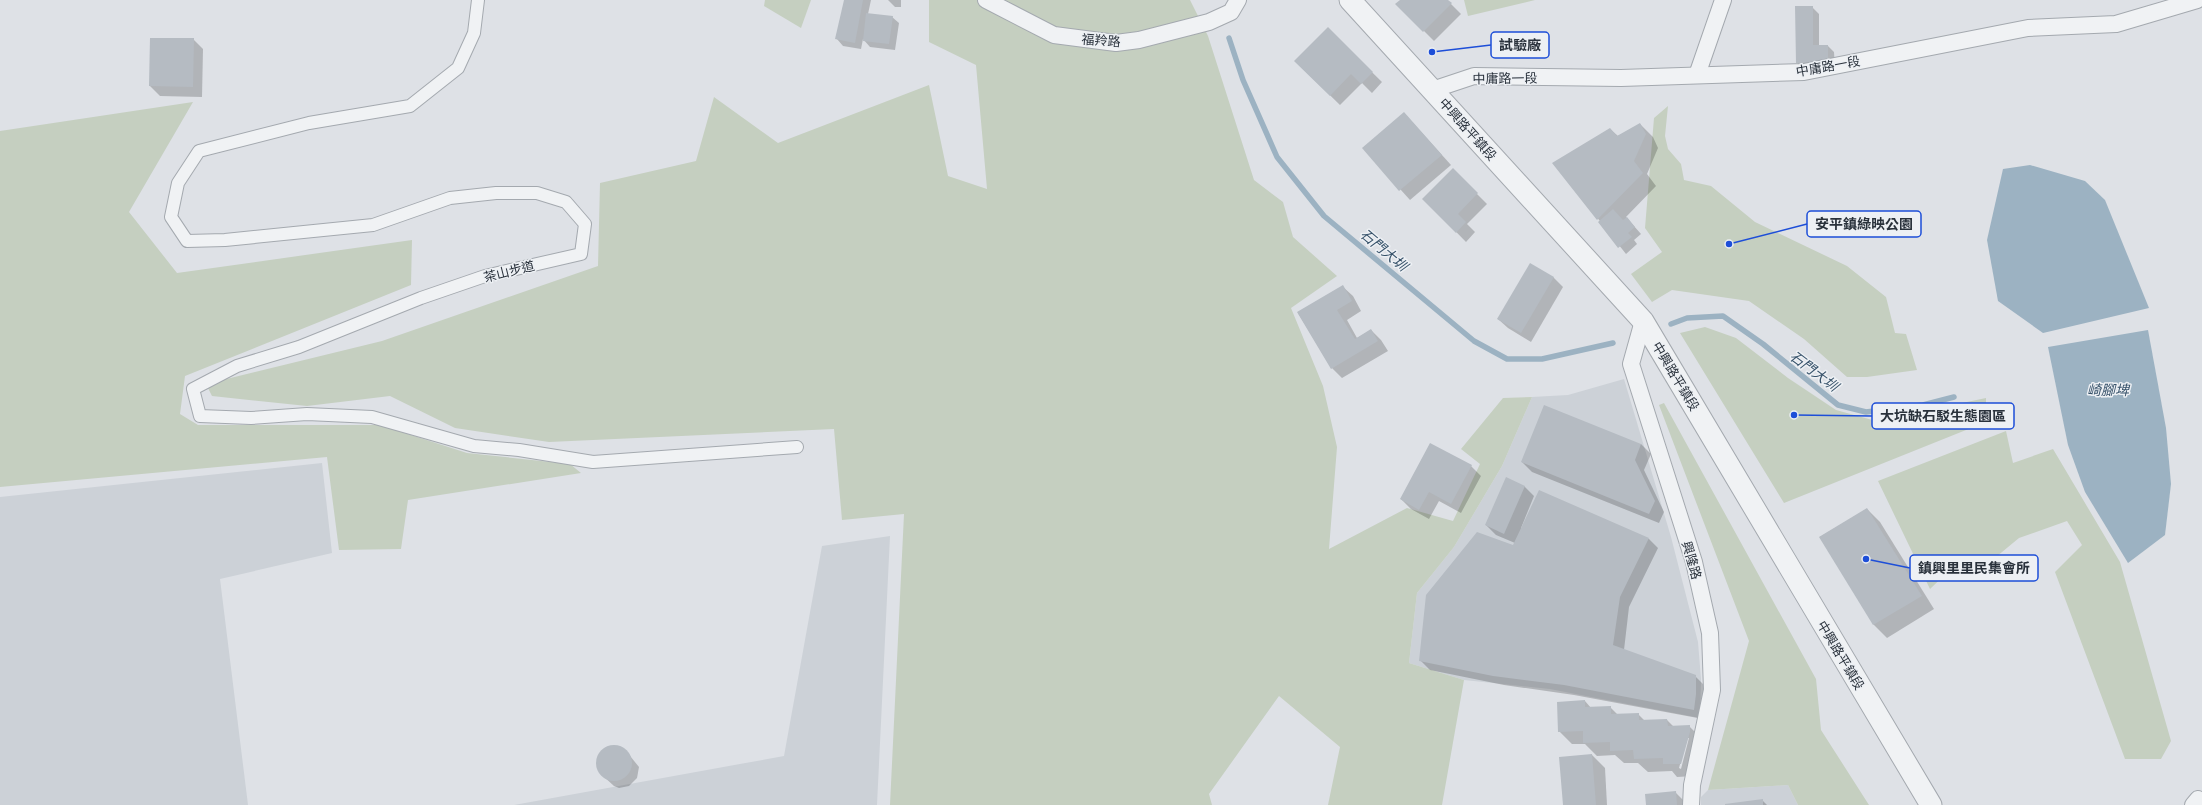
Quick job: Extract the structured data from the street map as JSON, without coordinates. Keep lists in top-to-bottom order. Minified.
{"streets":{"street":["福羚路","中庸路一段","中興路平鎮段","茶山步道","興隆路"]},"crossings":[["中庸路一段","中興路平鎮段"],["中興路平鎮段","興隆路"]],"water":["石門大圳","崎腳埤"],"places":["試驗廠","安平鎮綠映公園","大坑缺石駁生態園區","鎮興里里民集會所"]}
